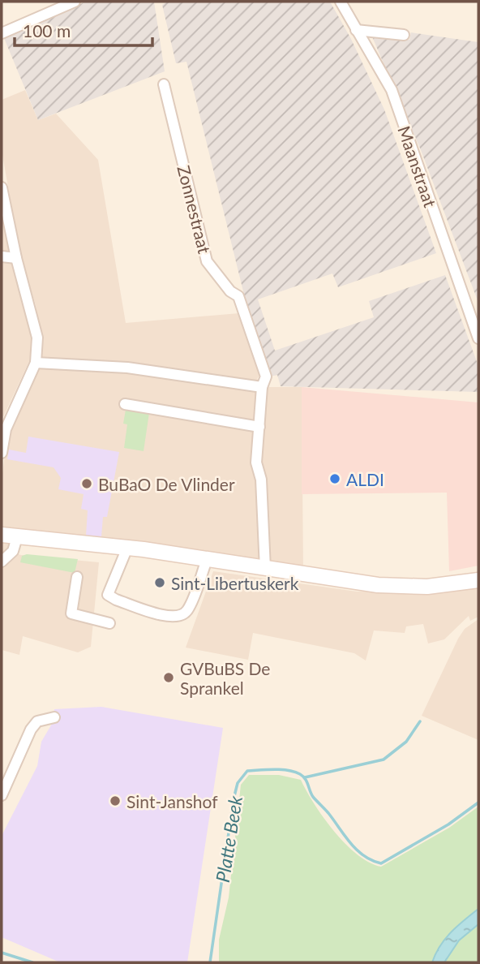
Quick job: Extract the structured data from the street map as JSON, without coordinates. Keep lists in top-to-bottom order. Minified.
{"streets":{"street":["Maanstraat","Zonnestraat"]},"water":["Platte Beek"],"places":["ALDI","BuBaO De Vlinder","Sint-Libertuskerk","GVBuBS De Sprankel","Sint-Janshof"],"scale_bar":"100 m"}
